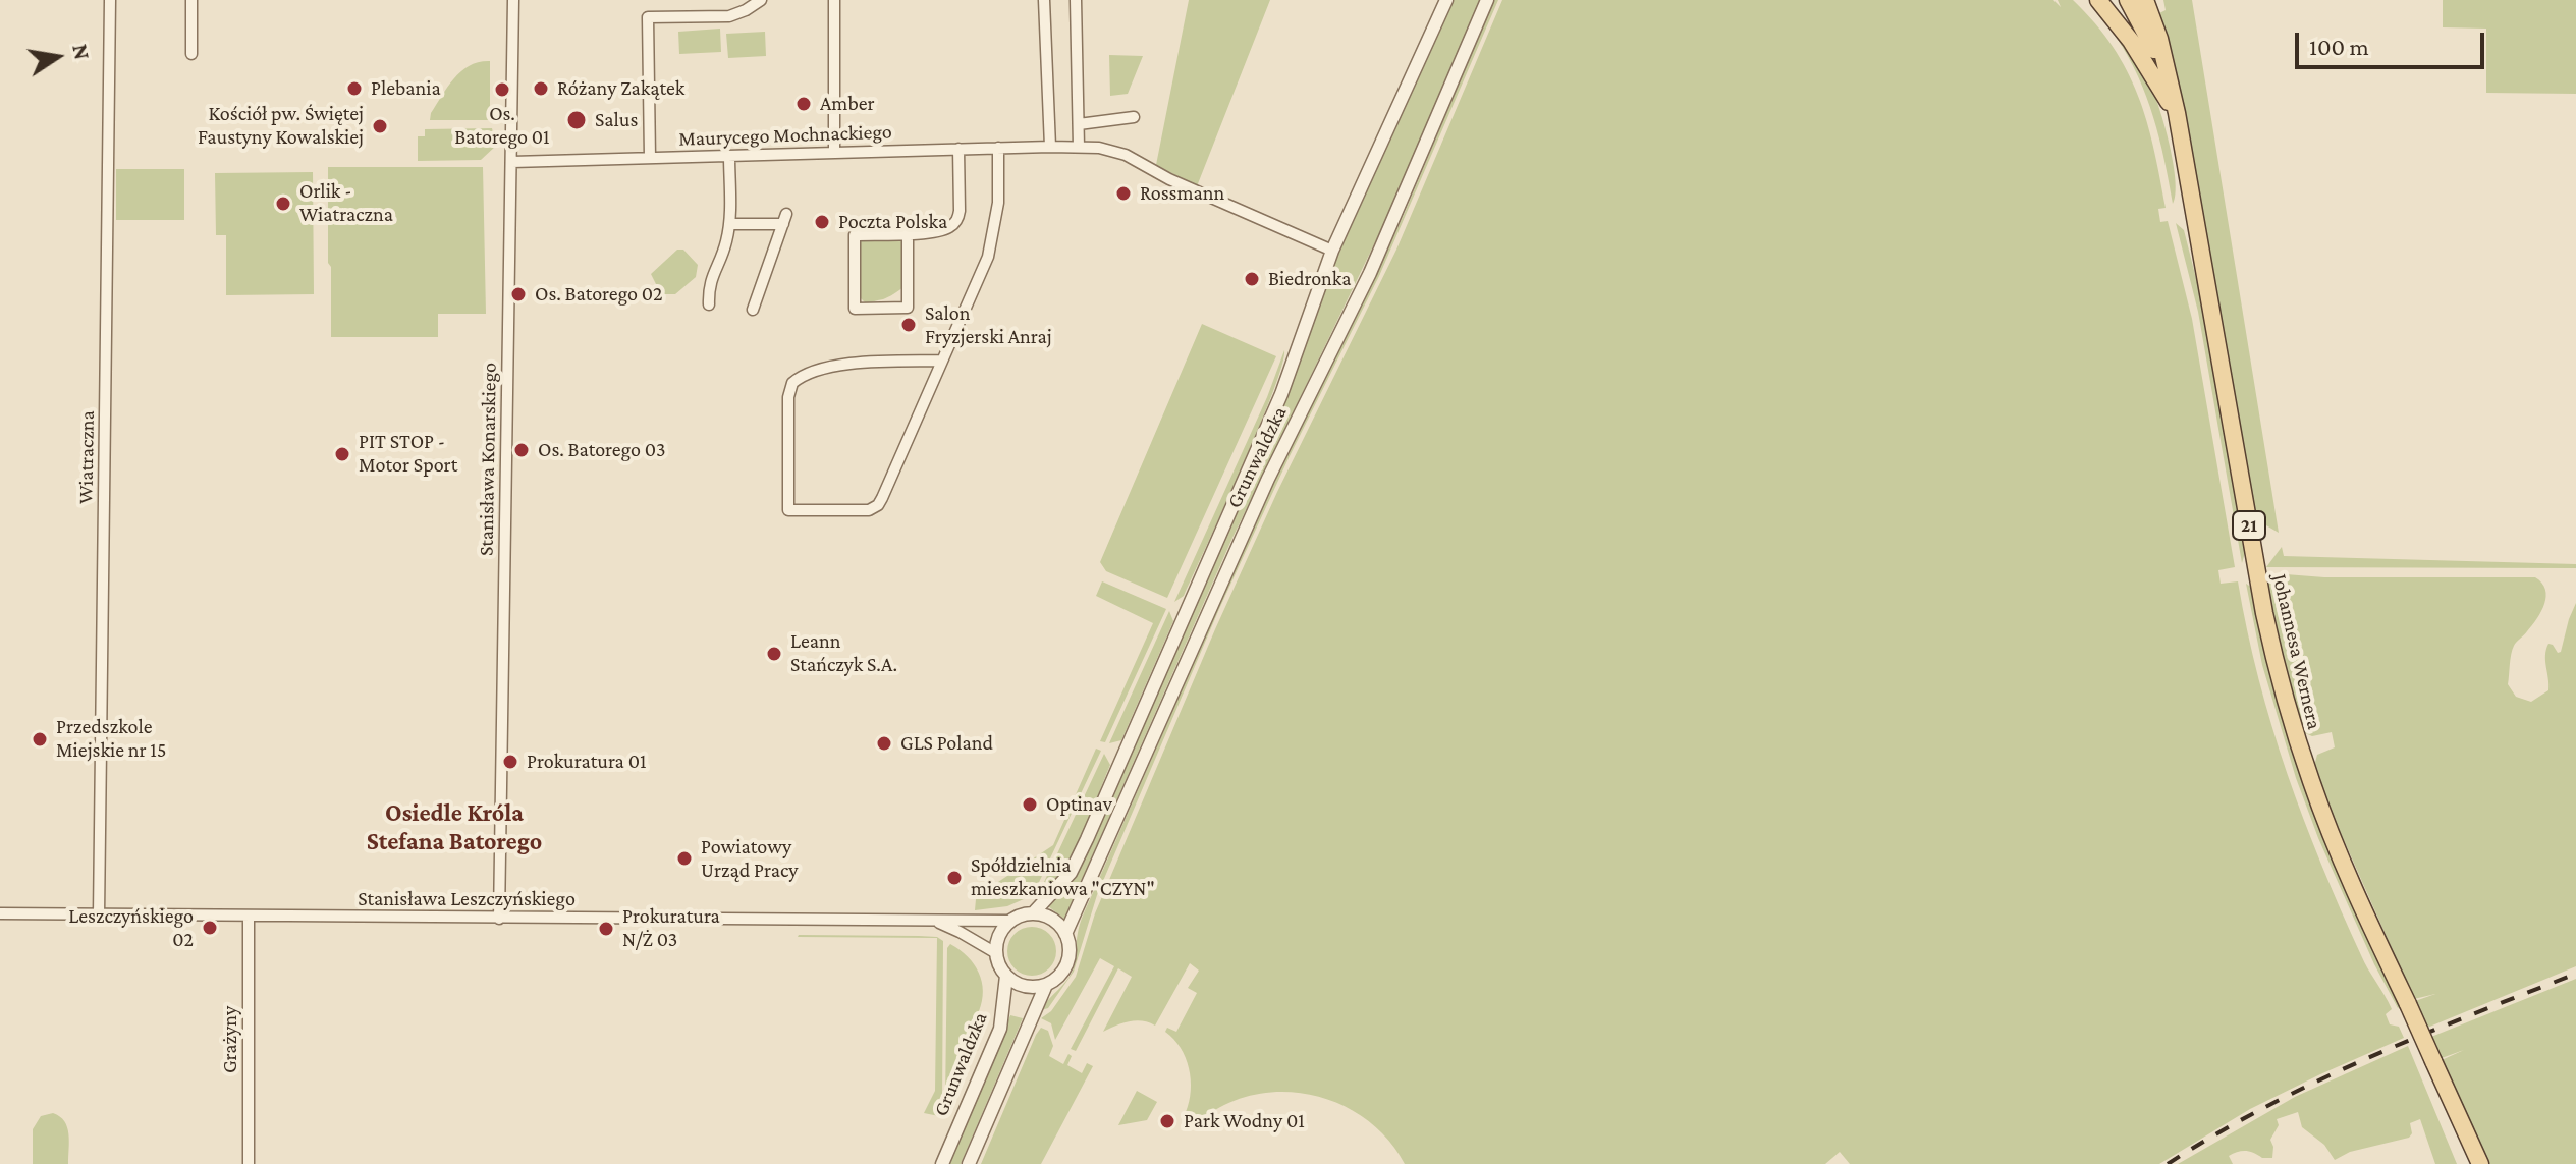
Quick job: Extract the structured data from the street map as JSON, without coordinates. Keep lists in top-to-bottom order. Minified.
{"streets":{"main road":["21","Johannesa Wernera"],"street":["Maurycego Mochnackiego","Wiatraczna","Grunwaldzka","Stanisława Konarskiego","Stanisława Leszczyńskiego","Grażyny"]},"crossings":[["Maurycego Mochnackiego","Grunwaldzka"],["Maurycego Mochnackiego","Stanisława Konarskiego"],["Wiatraczna","Stanisława Leszczyńskiego"],["Grunwaldzka","Stanisława Leszczyńskiego"],["Stanisława Konarskiego","Stanisława Leszczyńskiego"],["21","Johannesa Wernera"],["Stanisława Leszczyńskiego","Grażyny"]],"districts":["Osiedle Króla Stefana Batorego"],"places":["Plebania","Różany Zakątek","Os. Batorego 01","Amber","Salus","Kościół pw. Świętej Faustyny Kowalskiej","Rossmann","Orlik - Wiatraczna","Poczta Polska","Biedronka","Os. Batorego 02","Salon Fryzjerski Anraj","Os. Batorego 03","PIT STOP - Motor Sport","Leann Stańczyk S.A.","Przedszkole Miejskie nr 15","GLS Poland","Prokuratura 01","Optinav","Powiatowy Urząd Pracy","Spółdzielnia mieszkaniowa \"CZYN\"","Leszczyńskiego 02","Prokuratura N/Ż 03","Park Wodny 01"],"scale_bar":"100 m","north":"right"}
